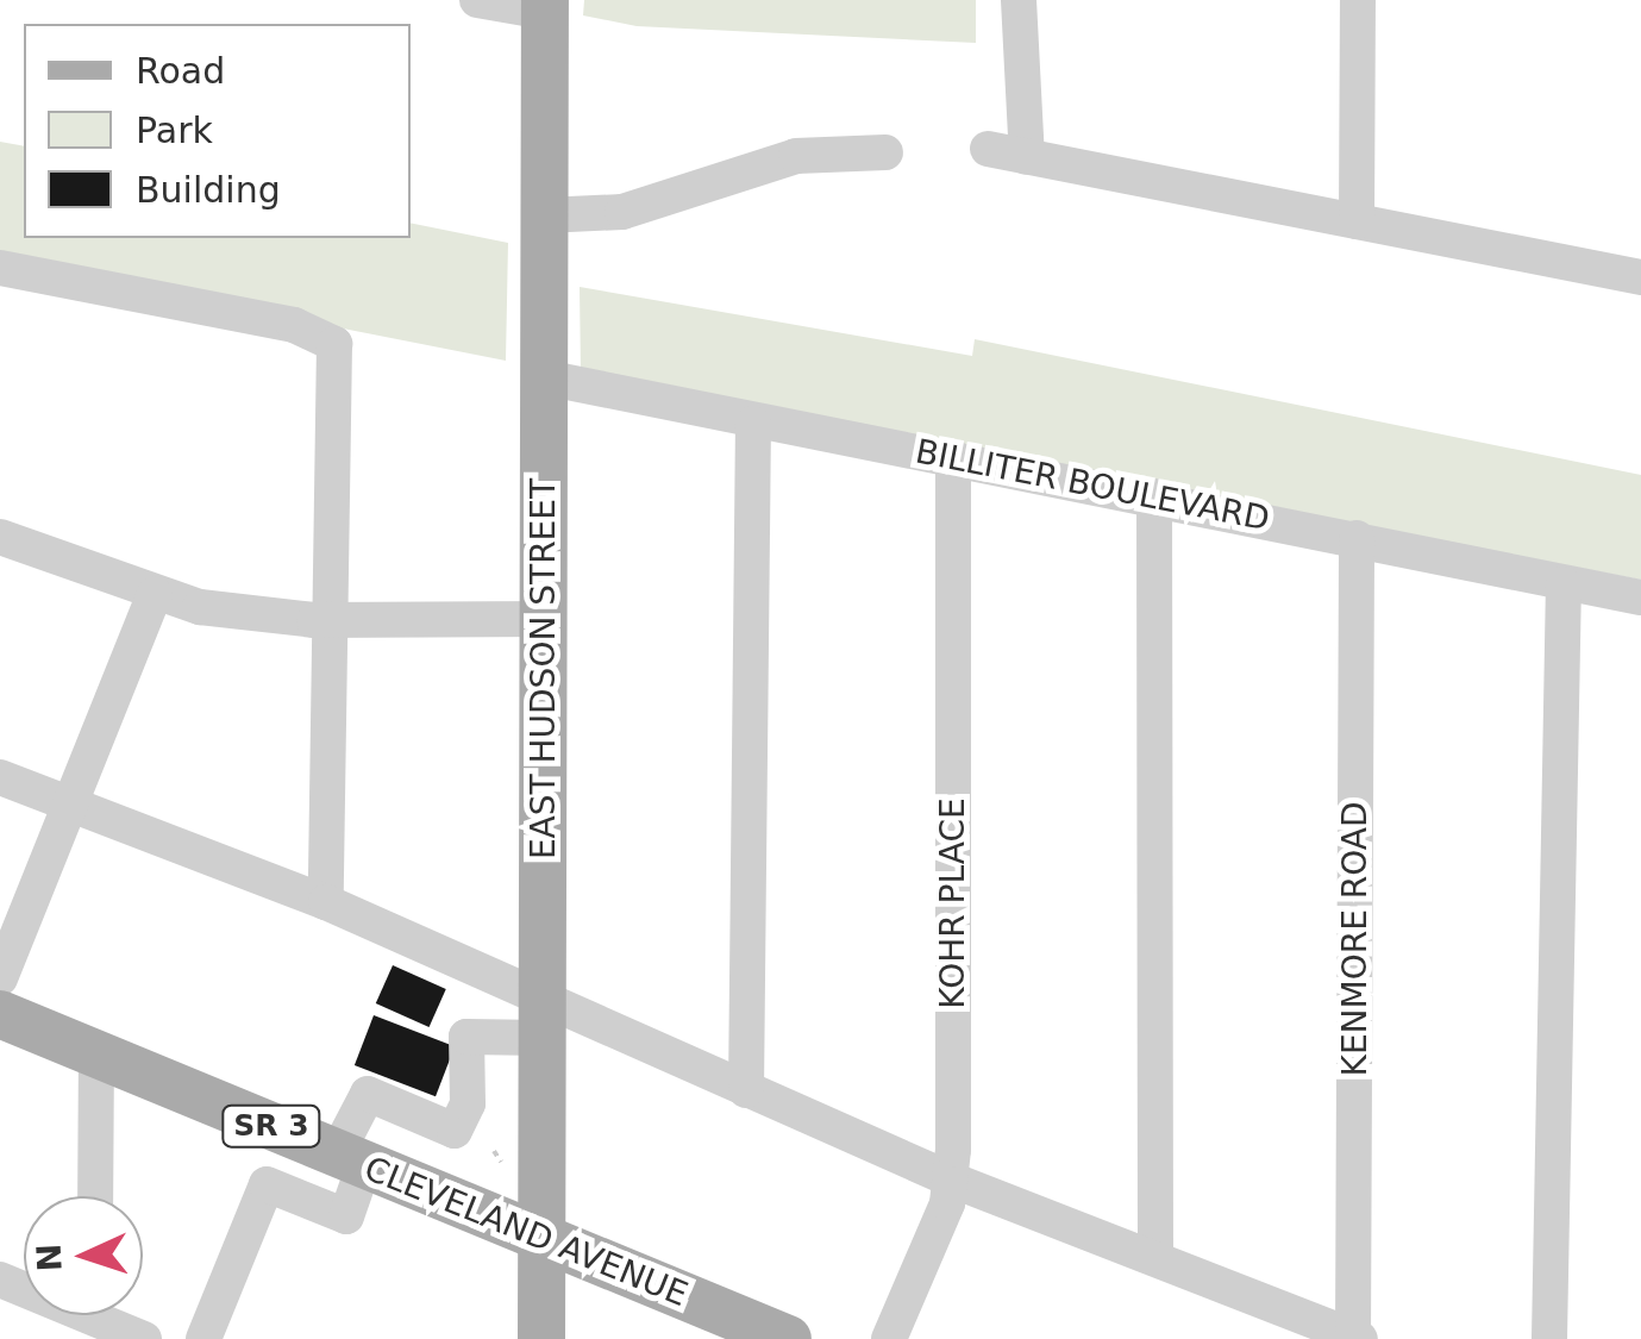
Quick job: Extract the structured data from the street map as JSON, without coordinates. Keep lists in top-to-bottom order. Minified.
{"streets":{"main road":["EAST HUDSON STREET","SR 3","CLEVELAND AVENUE"],"street":["BILLITER BOULEVARD","KOHR PLACE","KENMORE ROAD"]},"crossings":[["BILLITER BOULEVARD","EAST HUDSON STREET"],["BILLITER BOULEVARD","KOHR PLACE"],["BILLITER BOULEVARD","KENMORE ROAD"],["EAST HUDSON STREET","CLEVELAND AVENUE"]],"legend":["Road","Park","Building"],"north":"left"}
